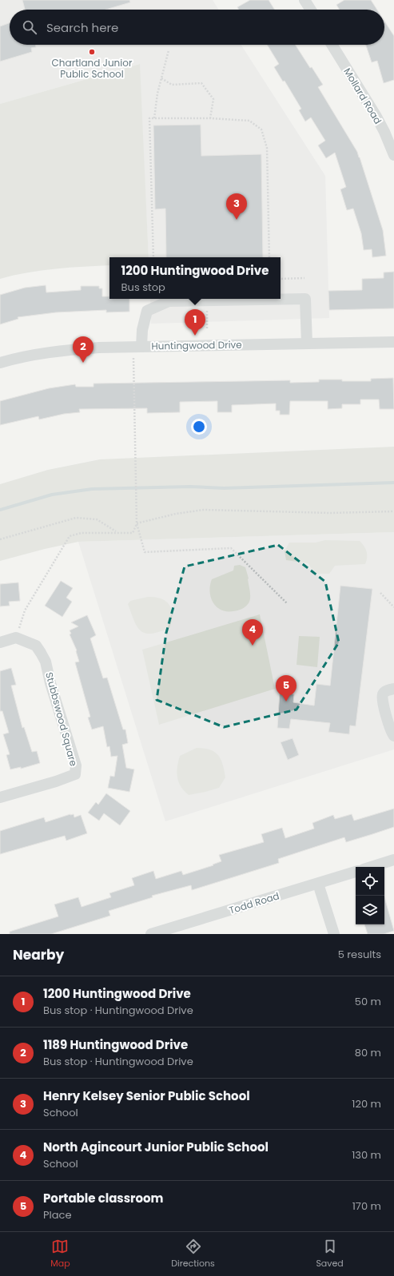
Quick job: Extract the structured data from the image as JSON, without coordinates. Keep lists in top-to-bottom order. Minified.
{"streets":{"street":["Mollard Road","Huntingwood Drive","Stubbswood Square","Todd Road"]},"places":["Chartland Junior Public School"],"page":{"search":"Search here","pins":["3","1","2","4","5"],"popup":["1200 Huntingwood Drive","Bus stop"],"heading":["Nearby","5 results"],"list":[{"mark":"1","name":"1200 Huntingwood Drive","note":"Bus stop · Huntingwood Drive","value":"50 m"},{"mark":"2","name":"1189 Huntingwood Drive","note":"Bus stop · Huntingwood Drive","value":"80 m"},{"mark":"3","name":"Henry Kelsey Senior Public School","note":"School","value":"120 m"},{"mark":"4","name":"North Agincourt Junior Public School","note":"School","value":"130 m"},{"mark":"5","name":"Portable classroom","note":"Place","value":"170 m"}],"nav":["Map","Directions","Saved"]}}
